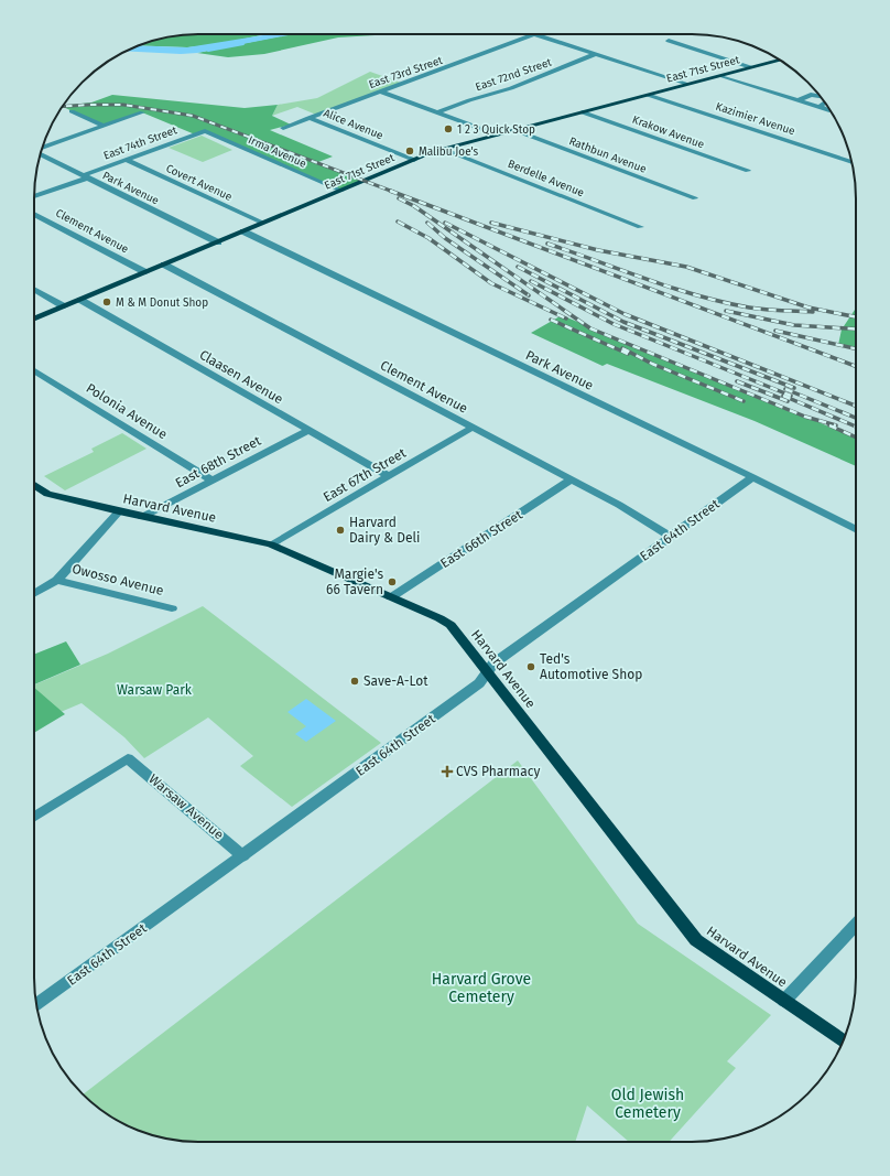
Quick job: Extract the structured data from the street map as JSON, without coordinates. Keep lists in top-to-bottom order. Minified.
{"streets":{"main road":["East 71st Street","Harvard Avenue"],"street":["East 73rd Street","East 72nd Street","Kazimier Avenue","Alice Avenue","Krakow Avenue","East 74th Street","Irma Avenue","Rathbun Avenue","Berdelle Avenue","Covert Avenue","Park Avenue","Clement Avenue","Claasen Avenue","Polonia Avenue","East 68th Street","East 67th Street","East 64th Street","East 66th Street","Owosso Avenue","Warsaw Avenue"]},"crossings":[["East 71st Street","Kazimier Avenue"],["East 71st Street","Alice Avenue"],["East 71st Street","Krakow Avenue"],["East 71st Street","Irma Avenue"],["East 71st Street","Rathbun Avenue"],["East 71st Street","Berdelle Avenue"],["East 71st Street","Covert Avenue"],["East 71st Street","Park Avenue"],["East 71st Street","Clement Avenue"],["East 71st Street","Claasen Avenue"],["East 73rd Street","Alice Avenue"],["East 74th Street","Irma Avenue"],["East 74th Street","Covert Avenue"],["East 74th Street","Park Avenue"],["Park Avenue","East 64th Street"],["Clement Avenue","East 67th Street"],["Clement Avenue","East 64th Street"],["Clement Avenue","East 66th Street"],["Claasen Avenue","East 68th Street"],["Claasen Avenue","East 67th Street"],["Polonia Avenue","East 68th Street"],["East 68th Street","Harvard Avenue"],["East 67th Street","Harvard Avenue"],["Harvard Avenue","East 64th Street"],["Harvard Avenue","East 66th Street"],["East 64th Street","Warsaw Avenue"]],"parks":["Warsaw Park","Harvard Grove Cemetery","Old Jewish Cemetery"],"places":{"other":["1 2 3 Quick Stop","Malibu Joe's","M & M Donut Shop","Harvard Dairy & Deli","Margie's 66 Tavern","Ted's Automotive Shop","Save-A-Lot"],"health":["CVS Pharmacy"]}}
